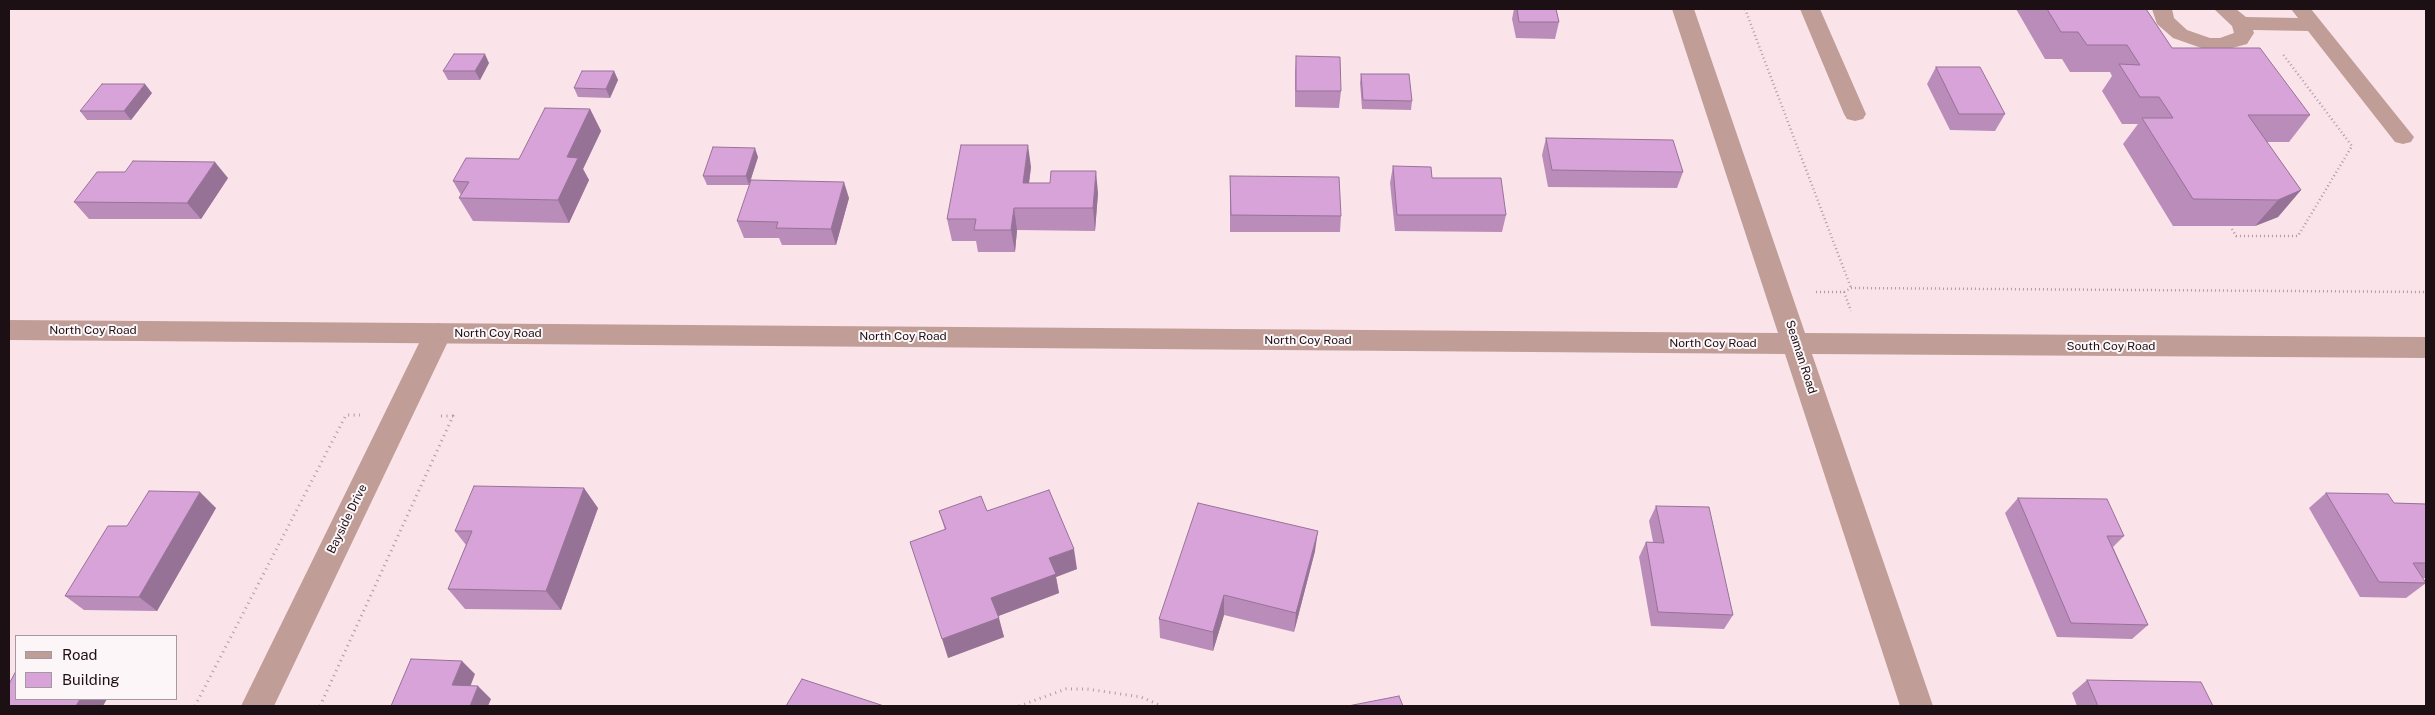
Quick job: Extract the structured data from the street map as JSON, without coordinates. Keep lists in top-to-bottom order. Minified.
{"streets":{"street":["North Coy Road","South Coy Road","Seaman Road","Bayside Drive"]},"crossings":[["North Coy Road","South Coy Road"],["North Coy Road","Seaman Road"],["North Coy Road","Bayside Drive"],["South Coy Road","Seaman Road"]],"legend":["Road","Building"]}
